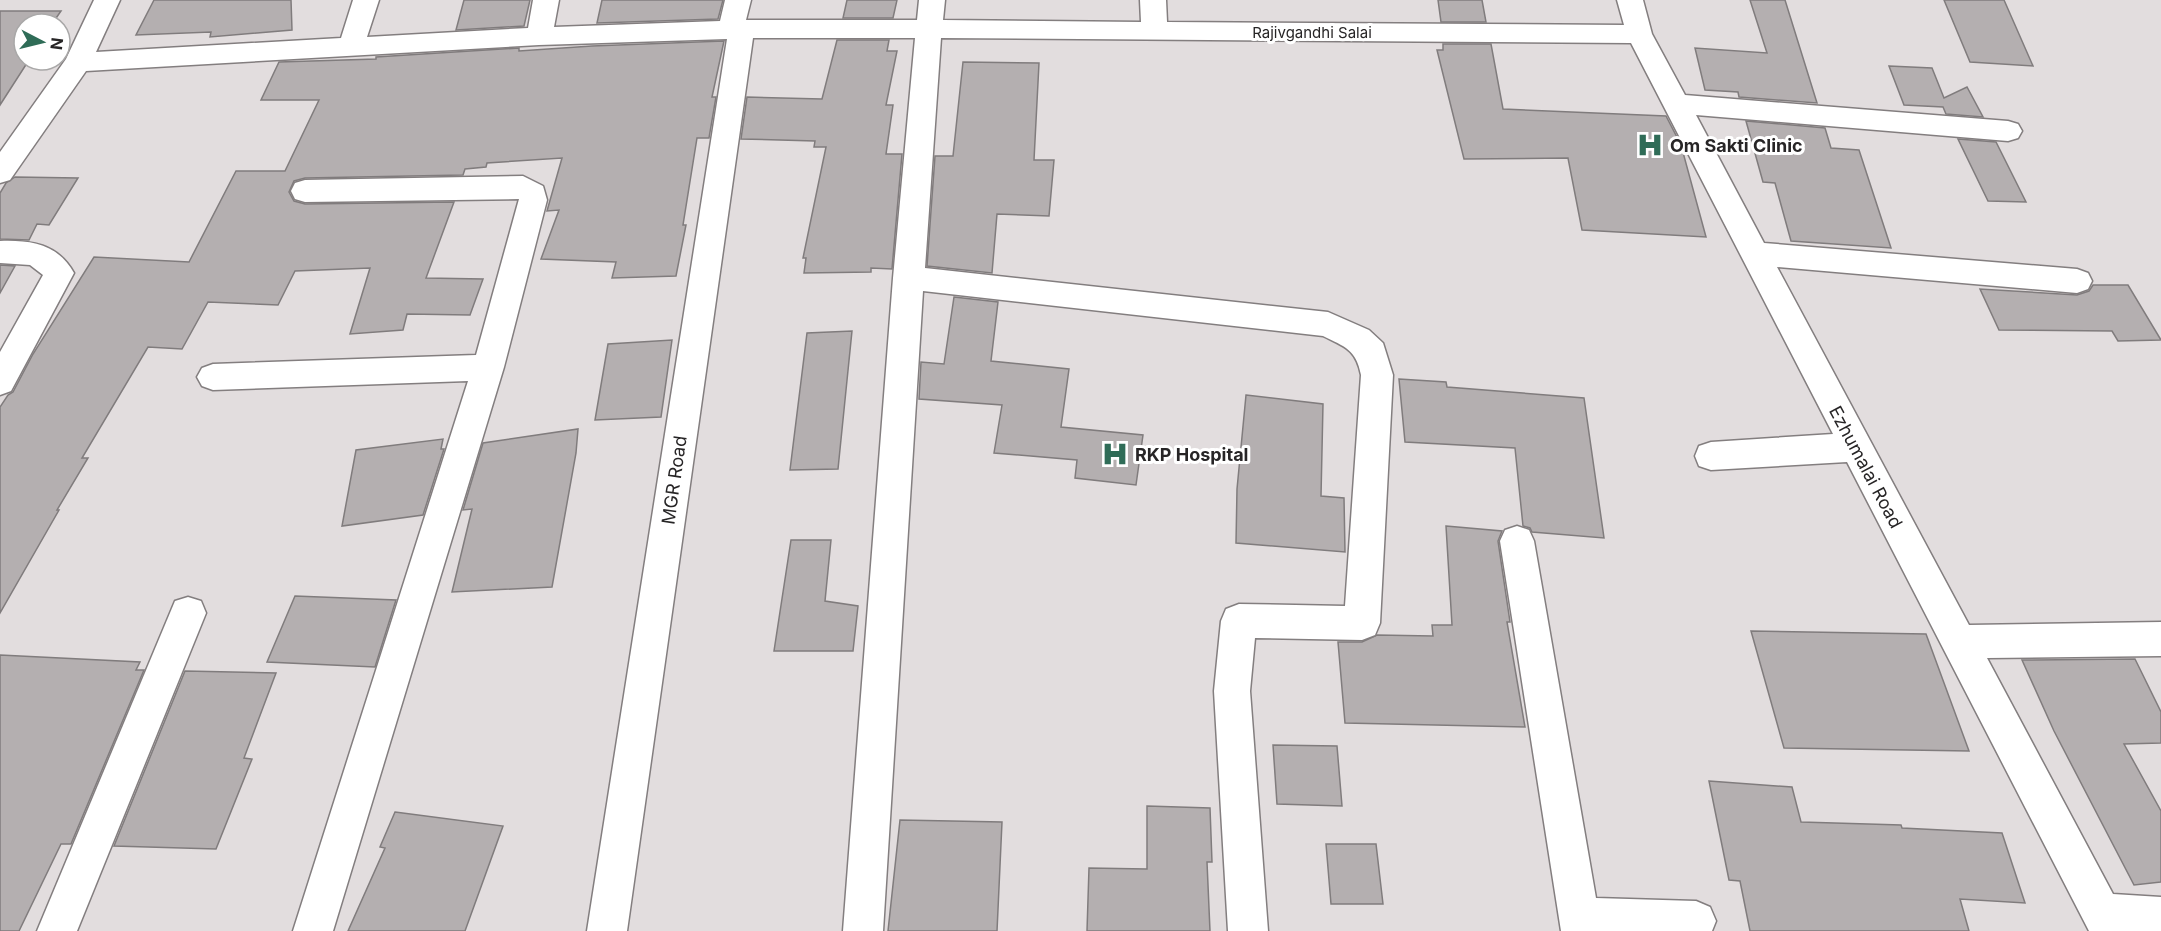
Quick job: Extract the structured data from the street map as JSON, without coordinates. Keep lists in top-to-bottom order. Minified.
{"streets":{"street":["Rajivgandhi Salai","Ezhumalai Road","MGR Road"]},"crossings":[["Rajivgandhi Salai","Ezhumalai Road"],["Rajivgandhi Salai","MGR Road"]],"places":{"hospital":["Om Sakti Clinic","RKP Hospital"]},"north":"right"}
